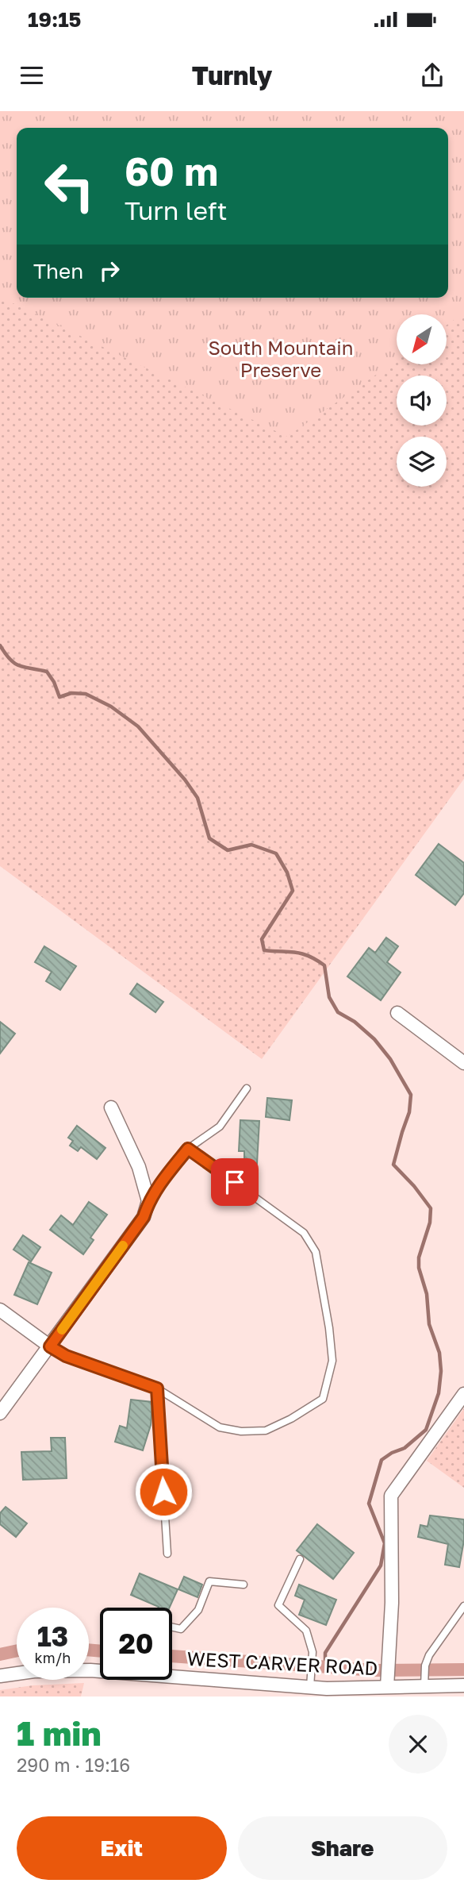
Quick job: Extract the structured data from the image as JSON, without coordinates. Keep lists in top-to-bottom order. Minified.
{"streets":{"street":["WEST CARVER ROAD"]},"parks":["South Mountain Preserve"],"north":"bottom left","page":{"status":"19:15","header":"Turnly","turn":["60 m","Turn left"],"then":"Then","speed":"13 km/h","limit":"20","heading":["1 min","290 m · 19:16"],"buttons":["Exit","Share"]}}
